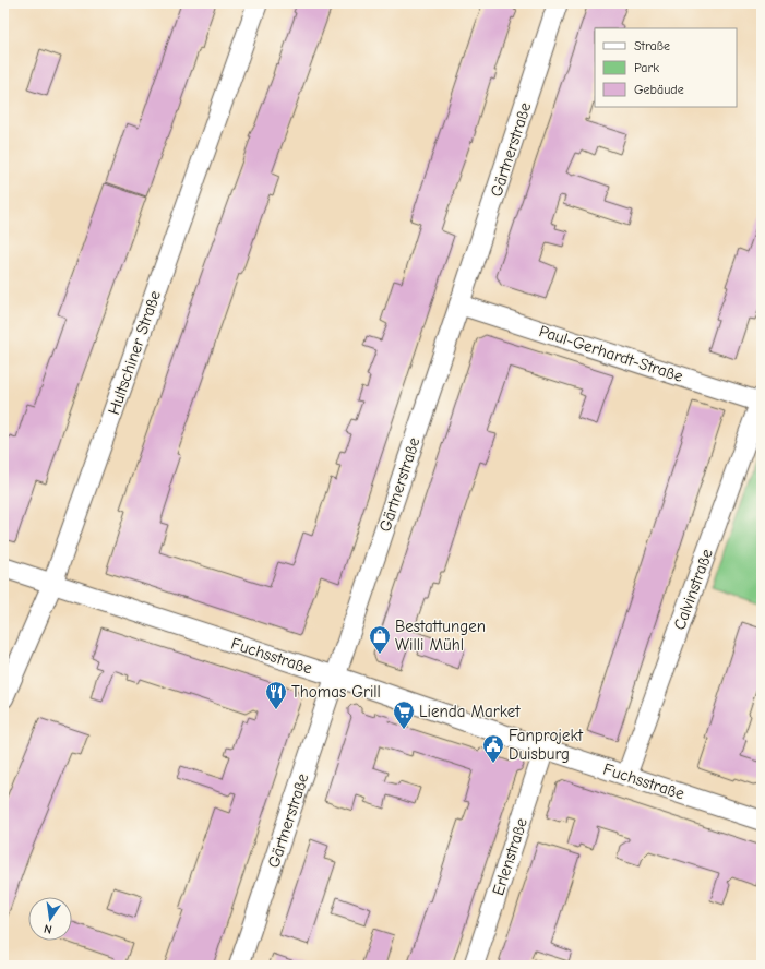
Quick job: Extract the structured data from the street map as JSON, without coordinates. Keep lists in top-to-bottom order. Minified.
{"streets":{"street":["Gärtnerstraße","Hultschiner Straße","Paul-Gerhardt-Straße","Calvinstraße","Fuchsstraße","Erlenstraße"]},"crossings":[["Gärtnerstraße","Paul-Gerhardt-Straße"],["Gärtnerstraße","Fuchsstraße"],["Hultschiner Straße","Fuchsstraße"],["Paul-Gerhardt-Straße","Calvinstraße"],["Calvinstraße","Fuchsstraße"],["Fuchsstraße","Erlenstraße"]],"places":{"shop":["Bestattungen Willi Mühl"],"restaurant":["Thomas Grill"],"supermarket":["Lienda Market"],"public building":["Fanprojekt Duisburg"]},"legend":["Straße","Park","Gebäude"],"north":"bottom"}
